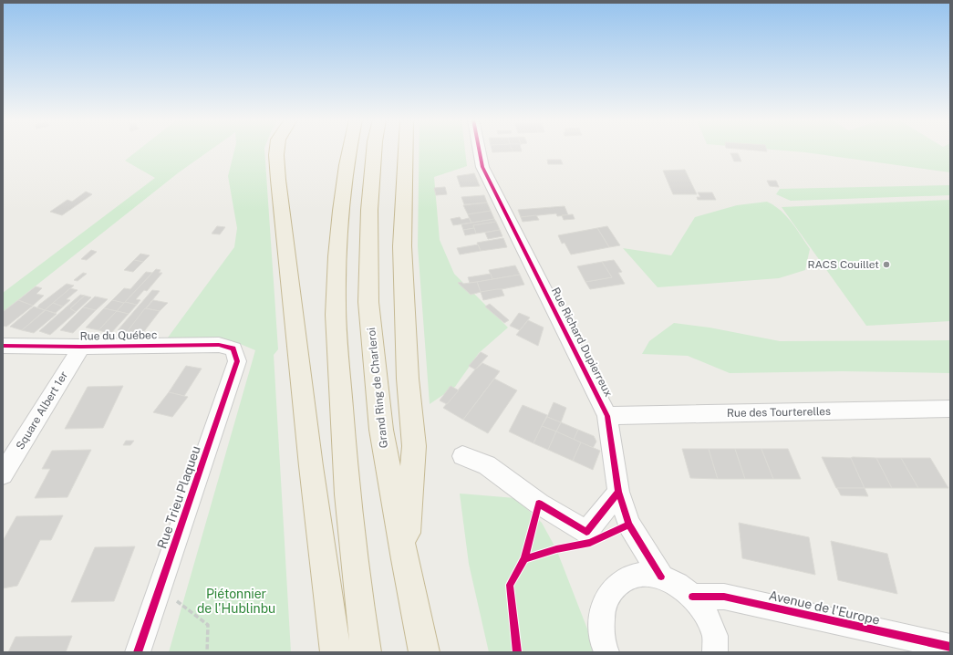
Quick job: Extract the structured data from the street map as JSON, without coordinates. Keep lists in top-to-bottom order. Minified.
{"streets":{"highway":["Grand Ring de Charleroi"],"street":["Rue du Québec","Rue Richard Dupierreux","Square Albert 1er","Rue des Tourterelles","Rue Trieu Plaqueu","Avenue de l'Europe"]},"crossings":[["Rue du Québec","Square Albert 1er"],["Rue du Québec","Rue Trieu Plaqueu"],["Rue Richard Dupierreux","Rue des Tourterelles"]],"parks":["Piétonnier de l'Hublinbu"],"places":["RACS Couillet"]}
